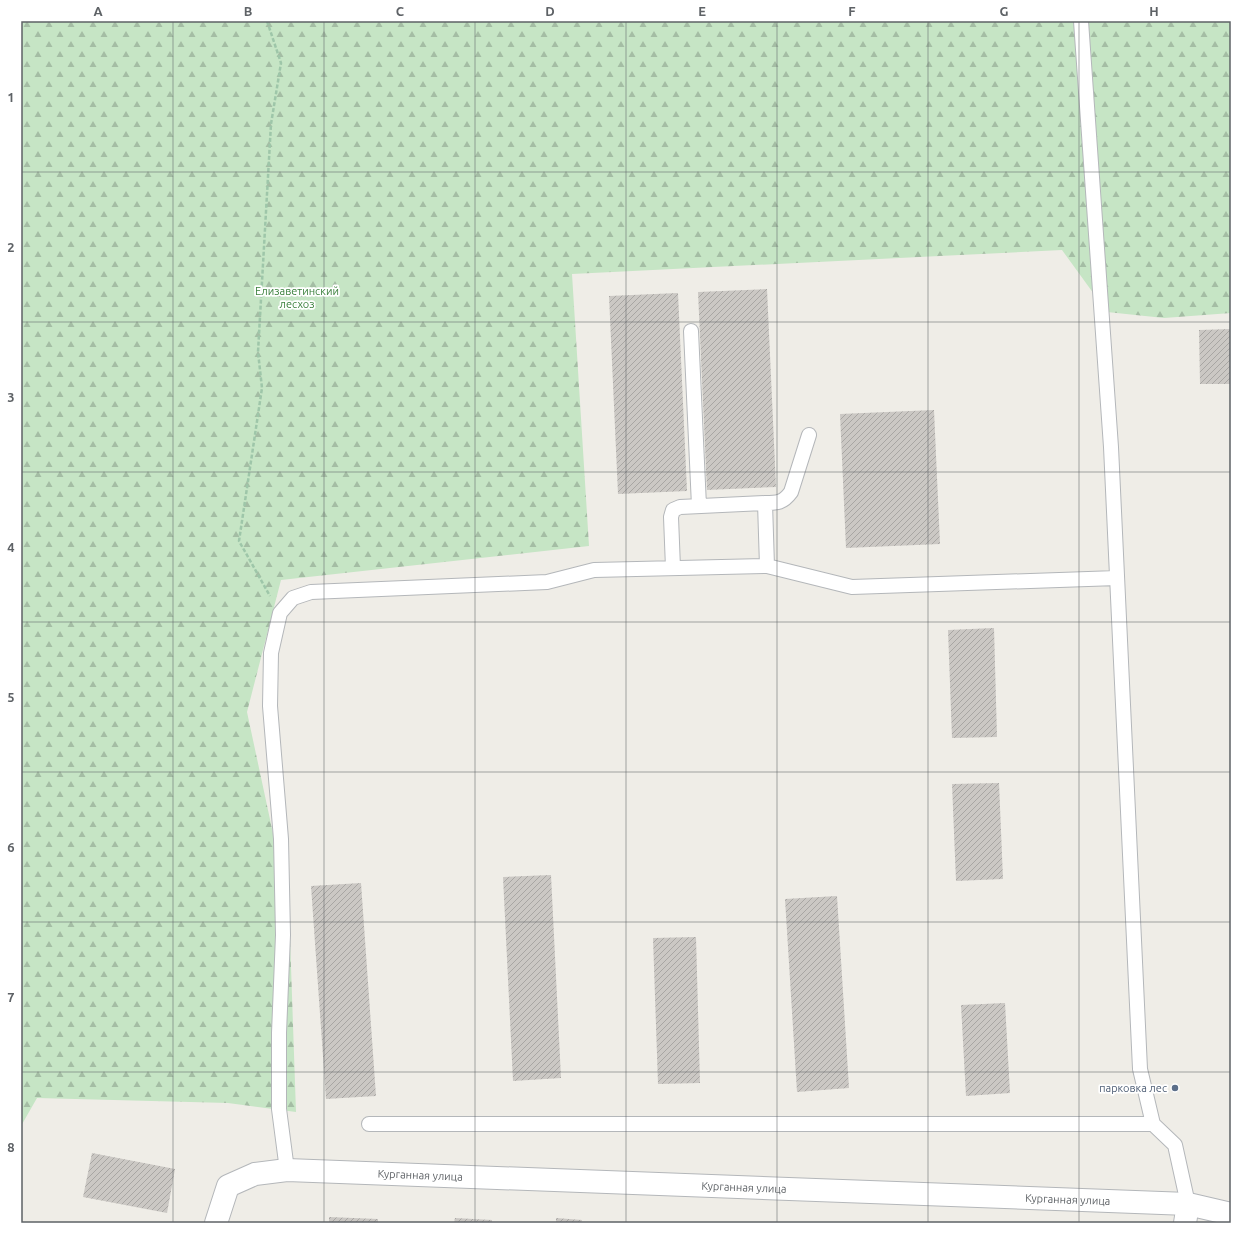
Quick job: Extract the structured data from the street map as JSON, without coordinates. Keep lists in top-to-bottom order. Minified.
{"streets":{"street":["Курганная улица"]},"parks":["Елизаветинский лесхоз"],"places":["парковка лес"],"grid":{"columns":["A","B","C","D","E","F","G","H"],"rows":["1","2","3","4","5","6","7","8"]}}
